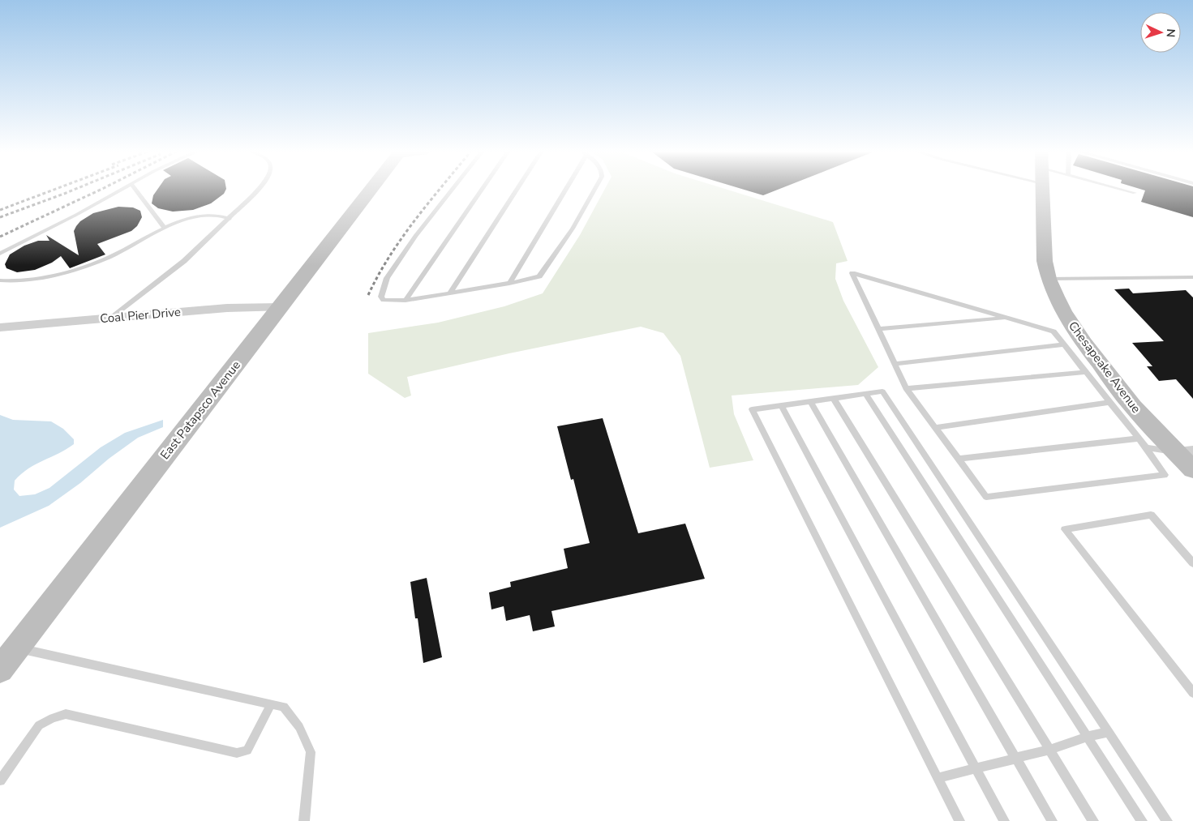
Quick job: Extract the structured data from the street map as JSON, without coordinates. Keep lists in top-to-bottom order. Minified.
{"streets":{"street":["Coal Pier Drive","Chesapeake Avenue","East Patapsco Avenue"]},"crossings":[["Coal Pier Drive","East Patapsco Avenue"]],"north":"right"}
